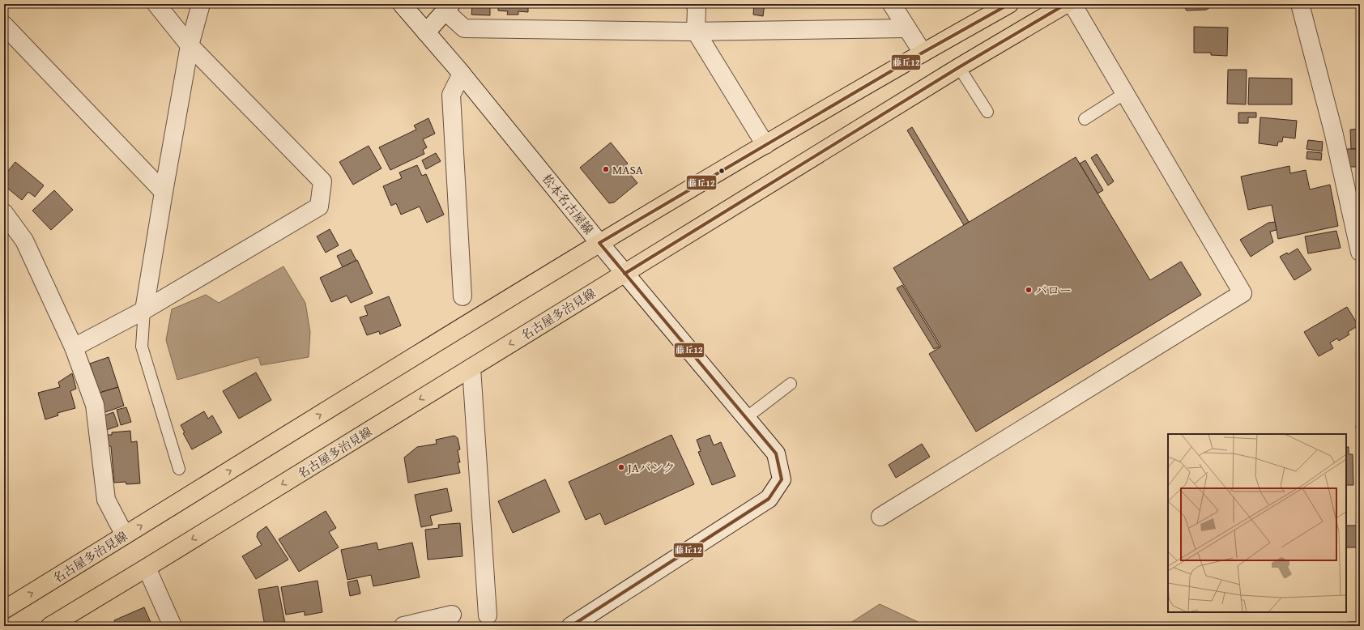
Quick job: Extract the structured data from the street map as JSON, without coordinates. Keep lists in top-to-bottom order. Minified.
{"streets":{"main road":["名古屋多治見線"],"street":["松本名古屋線"]},"crossings":[["松本名古屋線","名古屋多治見線"]],"places":["MASA","バロー","JAバンク"],"lines":["transit line 藤丘12"]}
